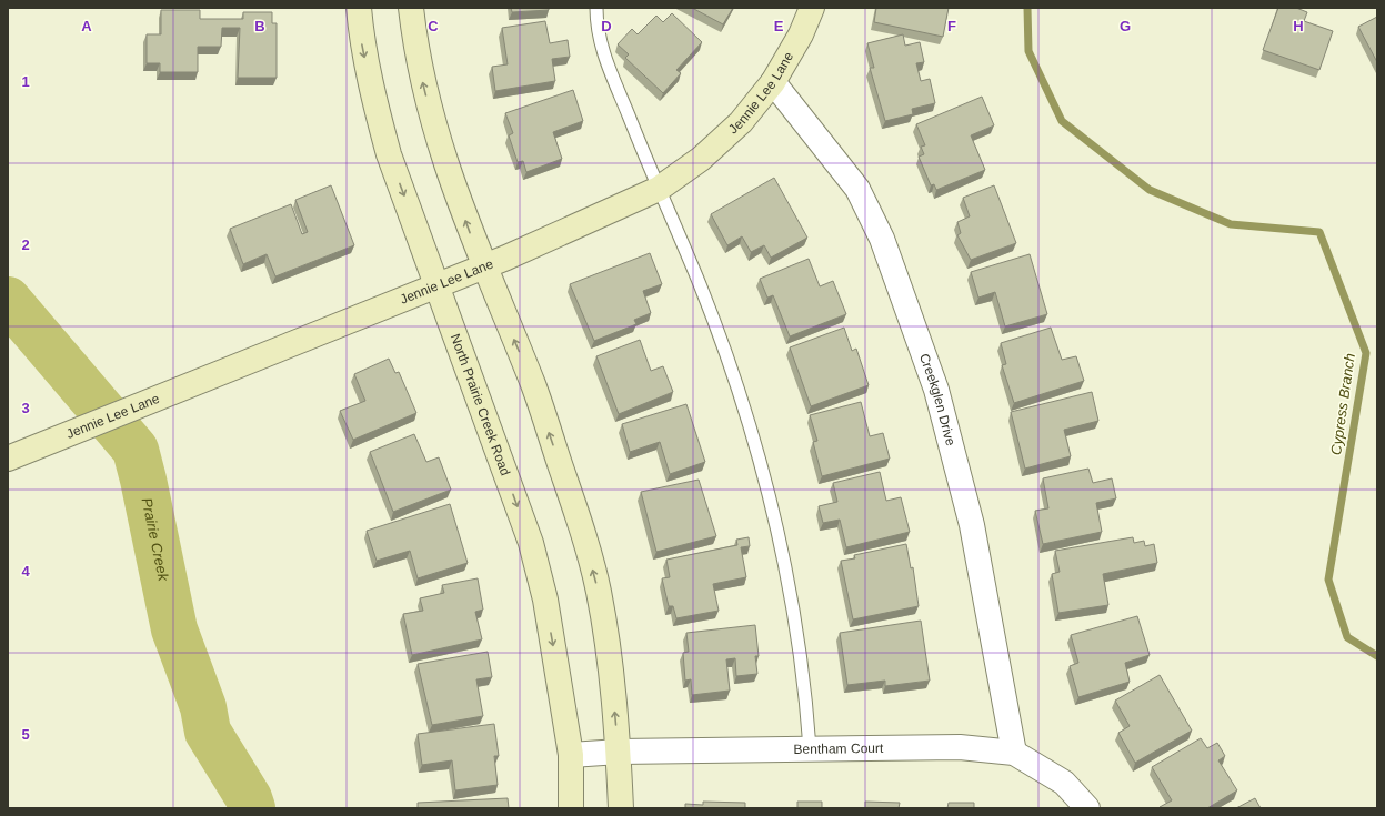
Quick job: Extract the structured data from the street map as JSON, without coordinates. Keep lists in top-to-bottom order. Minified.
{"streets":{"main road":["Jennie Lee Lane","North Prairie Creek Road"],"street":["Creekglen Drive","Bentham Court"]},"crossings":[["Jennie Lee Lane","Creekglen Drive"],["Jennie Lee Lane","North Prairie Creek Road"],["Creekglen Drive","Bentham Court"],["North Prairie Creek Road","Bentham Court"]],"water":["Cypress Branch","Prairie Creek"],"grid":{"columns":["A","B","C","D","E","F","G","H"],"rows":["1","2","3","4","5"]}}
